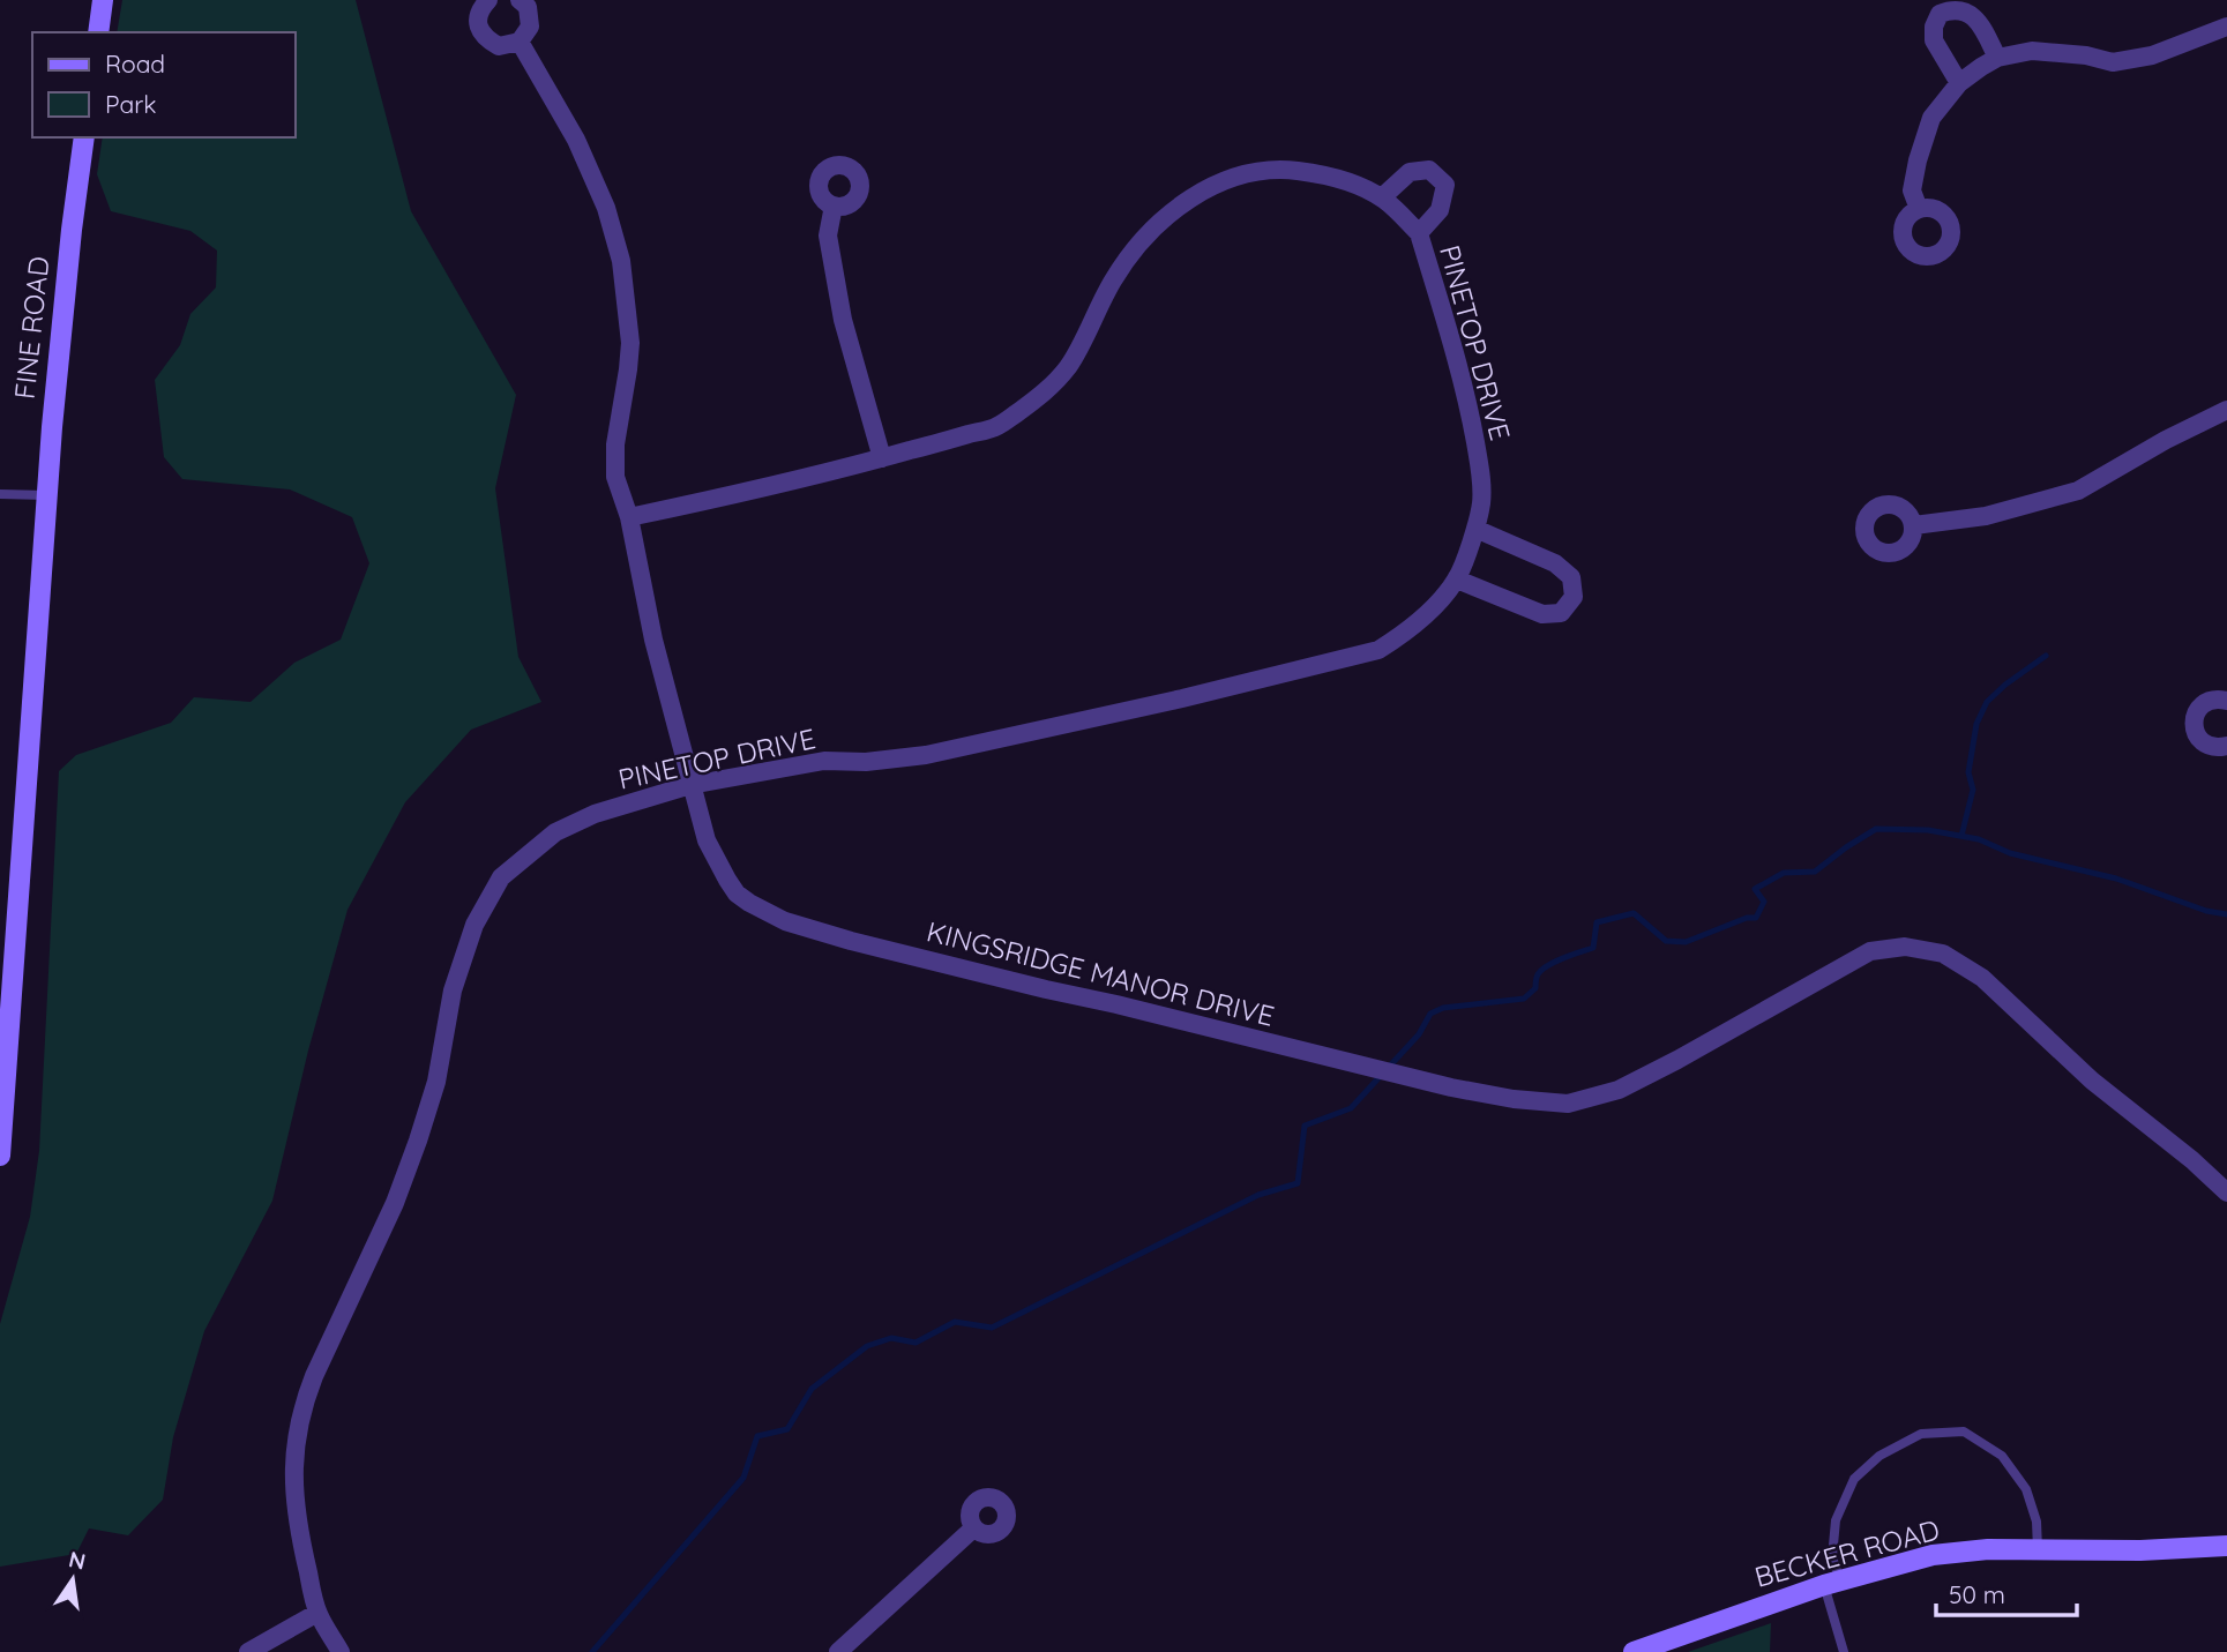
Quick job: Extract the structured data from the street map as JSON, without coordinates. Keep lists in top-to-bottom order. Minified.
{"streets":{"street":["FINE ROAD","PINETOP DRIVE","KINGSRIDGE MANOR DRIVE","BECKER ROAD"]},"crossings":[["PINETOP DRIVE","KINGSRIDGE MANOR DRIVE"]],"legend":["Road","Park"],"scale_bar":"50 m","north":"top"}
